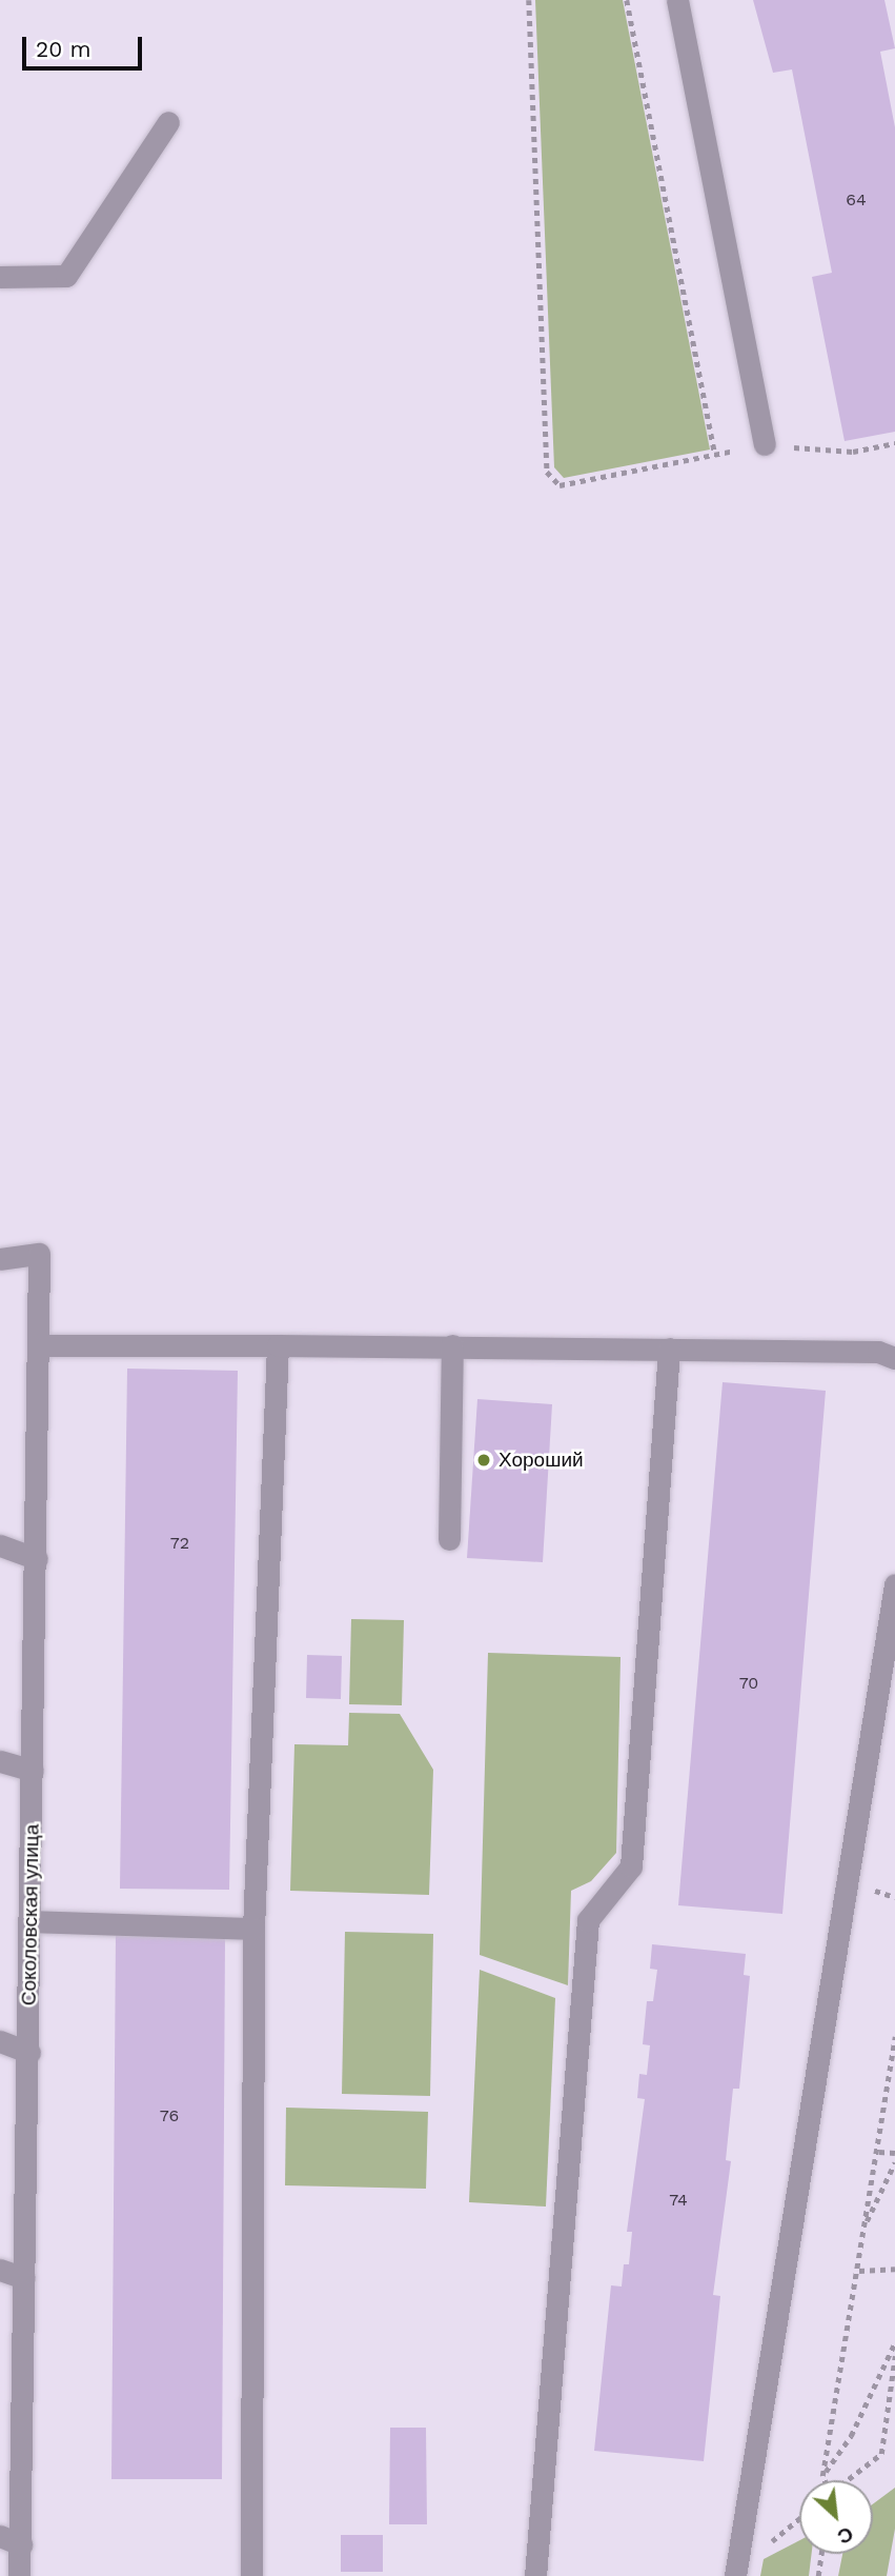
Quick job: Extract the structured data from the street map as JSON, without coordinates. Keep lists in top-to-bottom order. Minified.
{"streets":{"street":["Соколовская улица"]},"places":["Хороший"],"house_numbers":["64","72","70","76","74"],"scale_bar":"20 m","north":"bottom right"}
